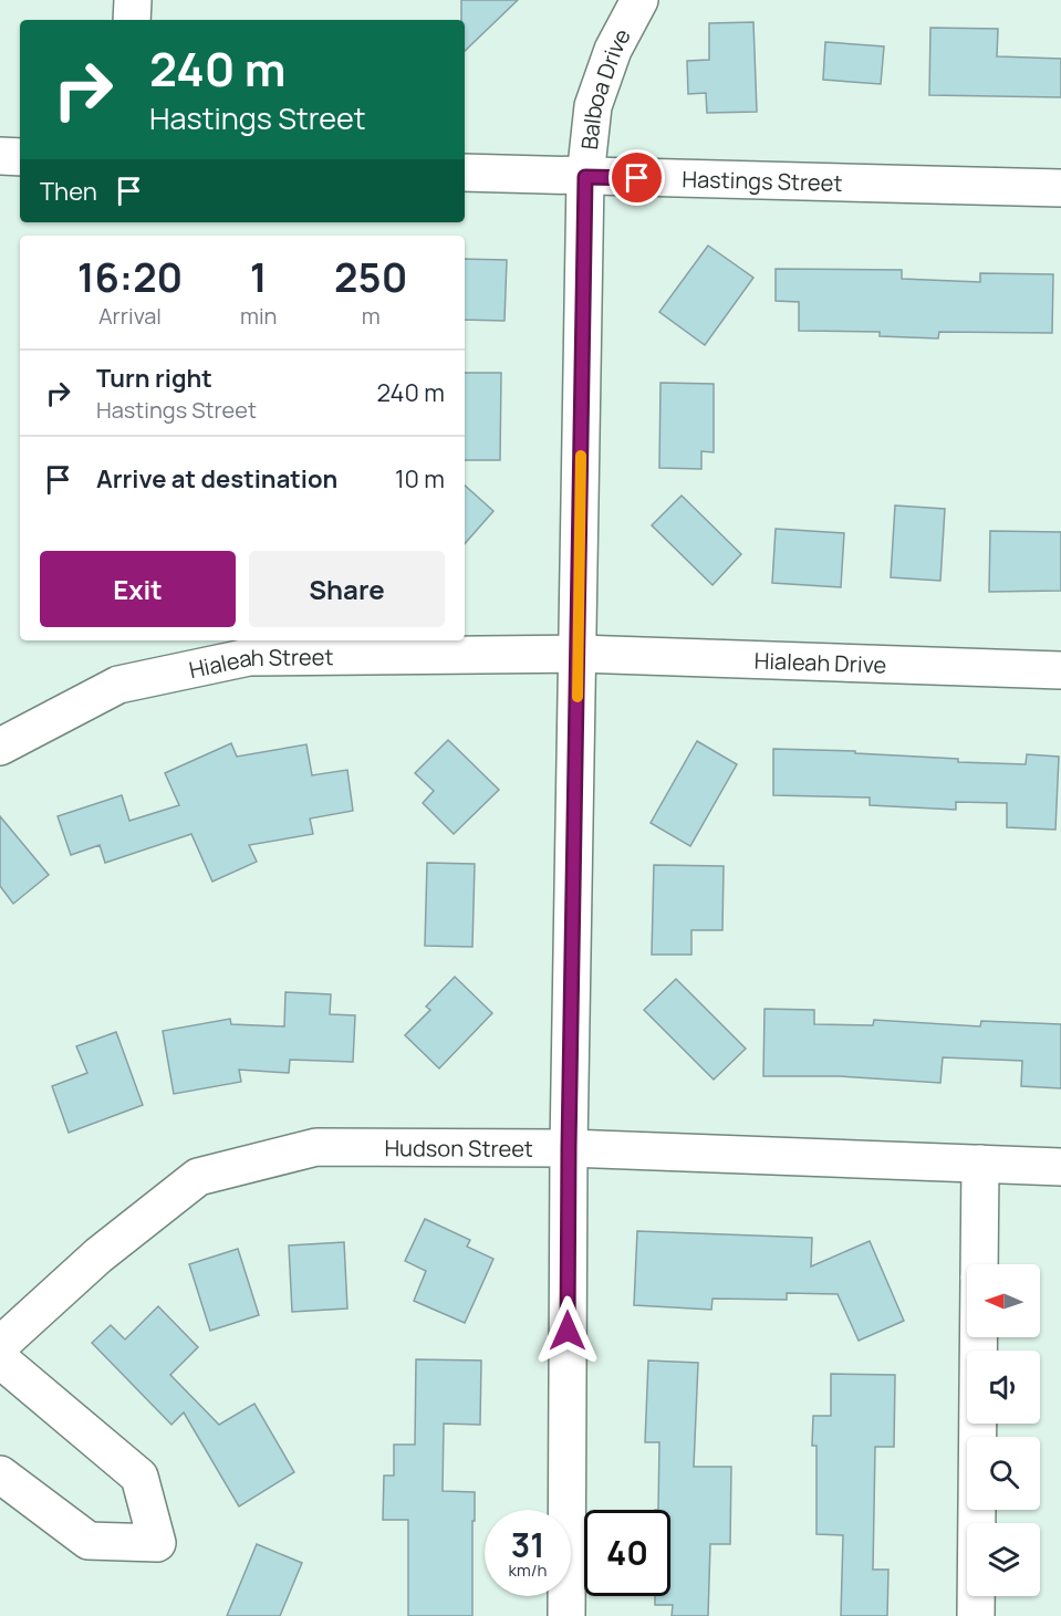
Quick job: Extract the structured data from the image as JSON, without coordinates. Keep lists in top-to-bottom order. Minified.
{"streets":{"street":["Balboa Drive","Hastings Street","Hialeah Drive","Hialeah Street","Hudson Street"]},"crossings":[["Balboa Drive","Hastings Street"],["Balboa Drive","Hialeah Drive"],["Balboa Drive","Hialeah Street"],["Balboa Drive","Hudson Street"],["Hialeah Drive","Hialeah Street"]],"north":"left","page":{"turn":["240 m","Hastings Street"],"then":"Then","eta":["16:20","Arrival","1","min","250","m"],"list":[{"name":"Turn right","note":"Hastings Street","value":"240 m"},{"name":"Arrive at destination","value":"10 m"}],"buttons":["Exit","Share"],"speed":"31 km/h","limit":"40"}}
